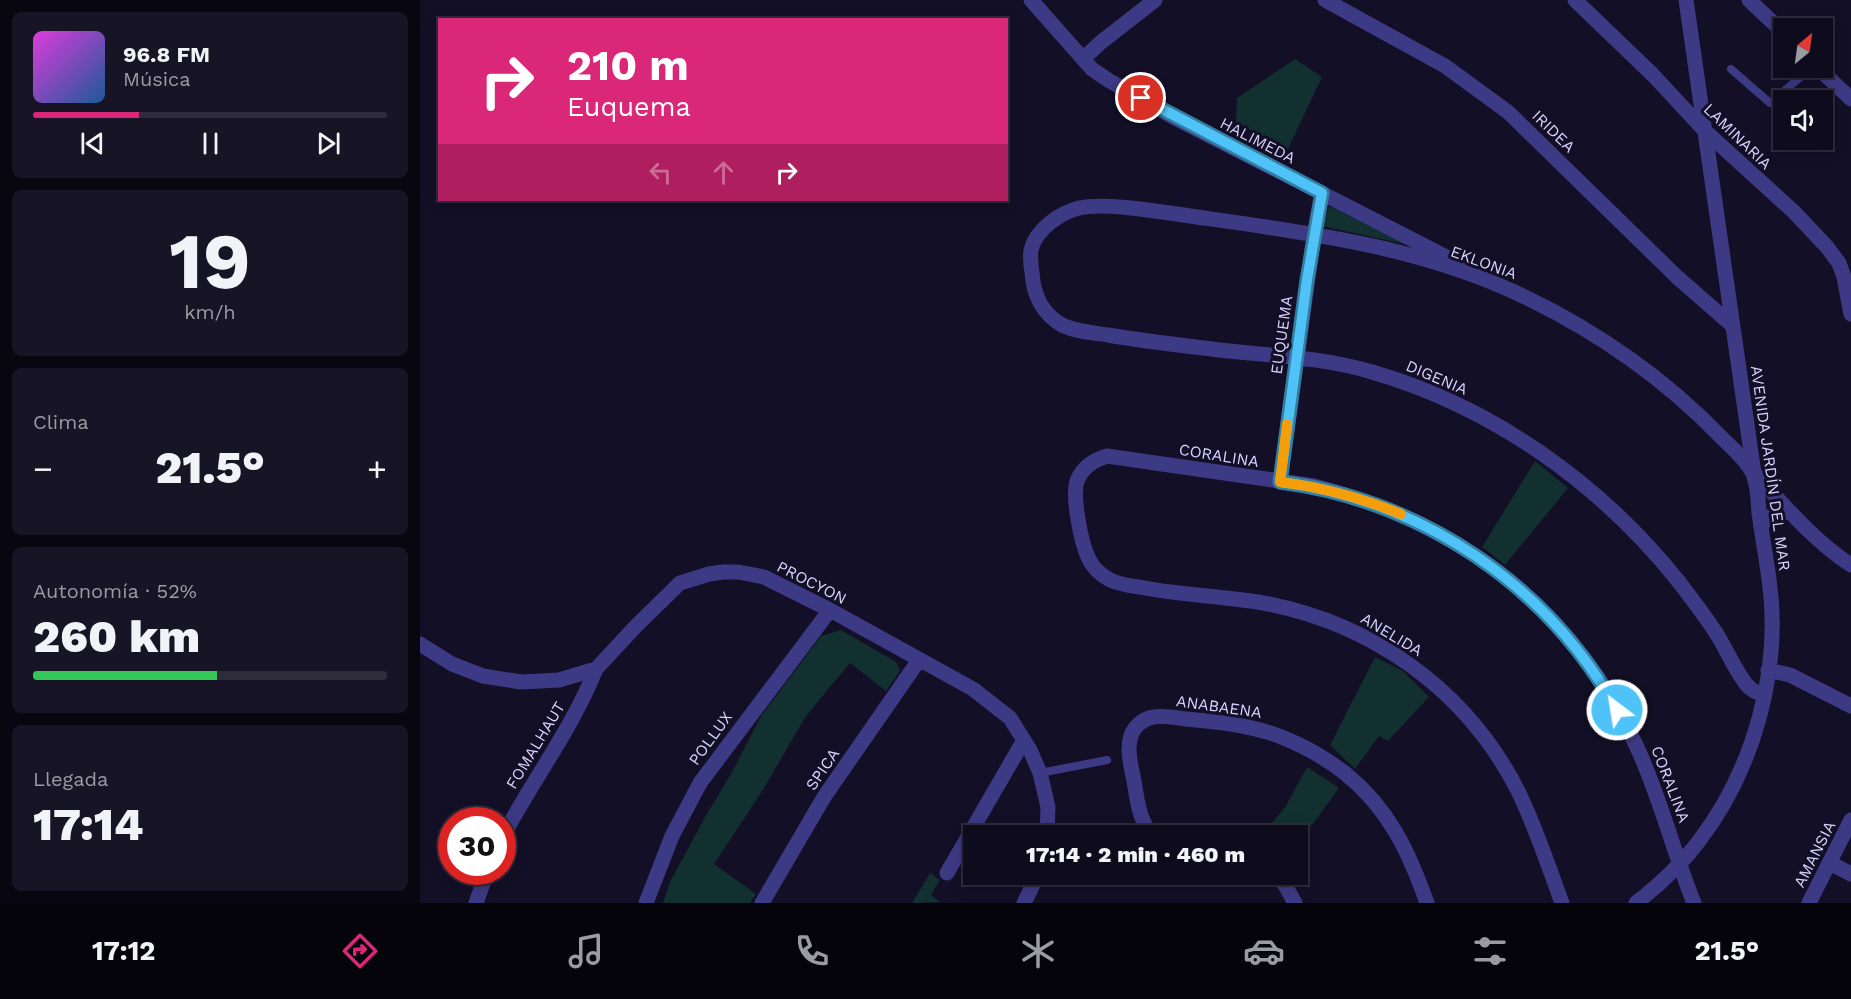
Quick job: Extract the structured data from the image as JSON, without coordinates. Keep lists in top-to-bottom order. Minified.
{"streets":{"street":["IRIDEA","LAMINARIA","HALIMEDA","EKLONIA","EUQUEMA","DIGENIA","CORALINA","AVENIDA JARDÍN DEL MAR","PROCYON","ANELIDA","ANABAENA","POLLUX","FOMALHAUT","SPICA","AMANSIA"]},"crossings":[["IRIDEA","AVENIDA JARDÍN DEL MAR"],["LAMINARIA","AVENIDA JARDÍN DEL MAR"],["HALIMEDA","EKLONIA"],["HALIMEDA","EUQUEMA"],["EKLONIA","EUQUEMA"],["EKLONIA","DIGENIA"],["EKLONIA","AVENIDA JARDÍN DEL MAR"],["EUQUEMA","DIGENIA"],["EUQUEMA","CORALINA"],["DIGENIA","AVENIDA JARDÍN DEL MAR"],["CORALINA","AVENIDA JARDÍN DEL MAR"],["CORALINA","ANELIDA"],["PROCYON","POLLUX"],["PROCYON","FOMALHAUT"],["PROCYON","SPICA"]],"north":"top right","page":{"turn":["210 m","Euquema"],"song":["96.8 FM","Música"],"tile":[["19","km/h"],"Clima",["Autonomía · 52%","260 km"],["Llegada","17:14"]],"heat":["−","21.5°","+"],"limit":"30","trip":"17:14 · 2 min · 460 m","tabs":["17:12","21.5°"]}}
